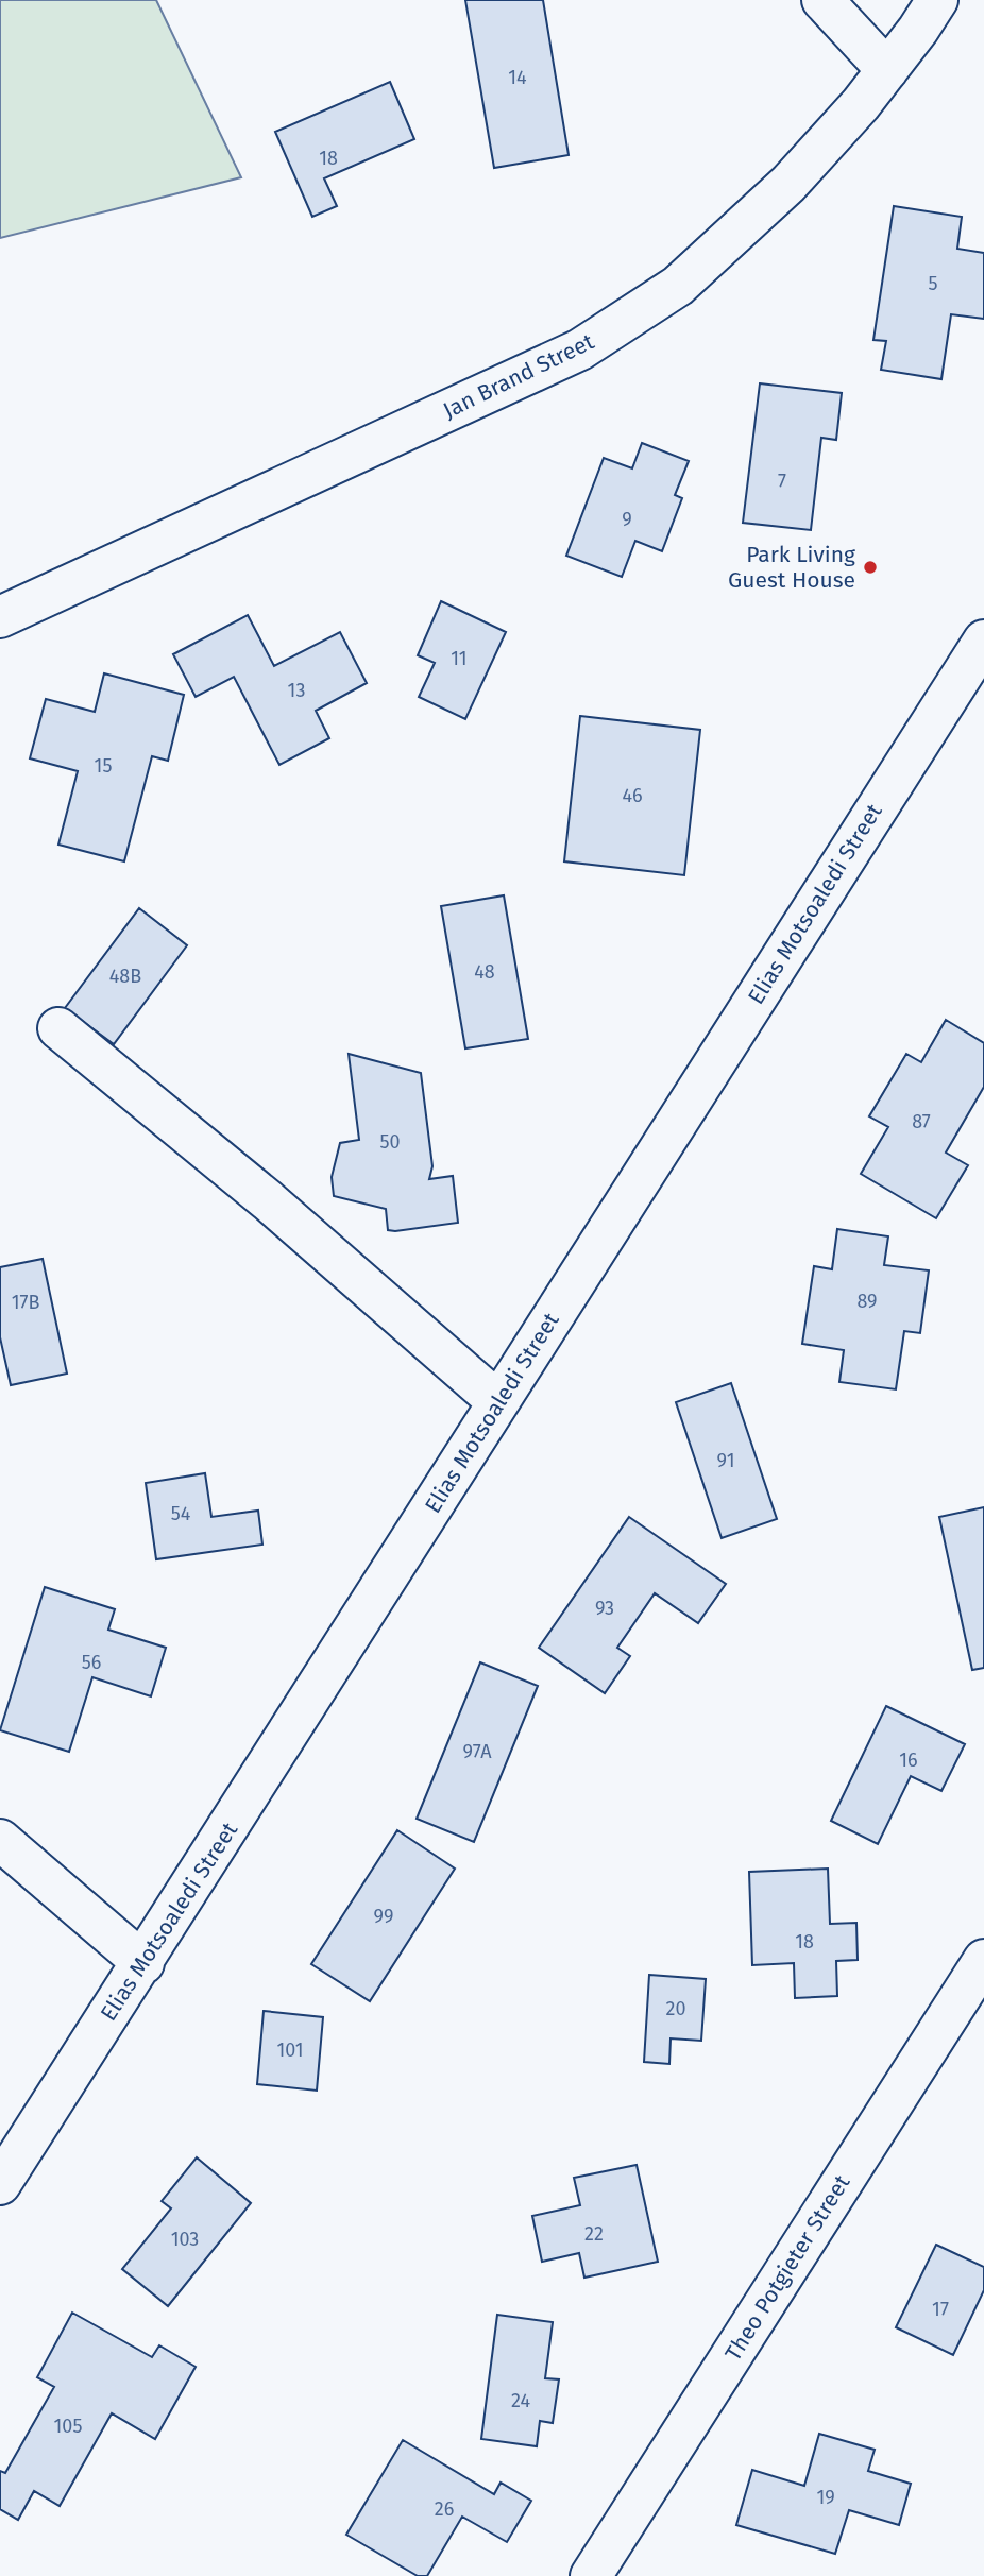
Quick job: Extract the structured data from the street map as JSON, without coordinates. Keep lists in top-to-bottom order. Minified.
{"streets":{"street":["Jan Brand Street","Elias Motsoaledi Street","Theo Potgieter Street"]},"places":["Park Living Guest House"],"house_numbers":["14","18","5","7","9","11","13","15","46","48","48B","87","50","89","17B","91","54","93","56","97A","16","99","18","20","101","22","103","17","24","105","19","26"]}
